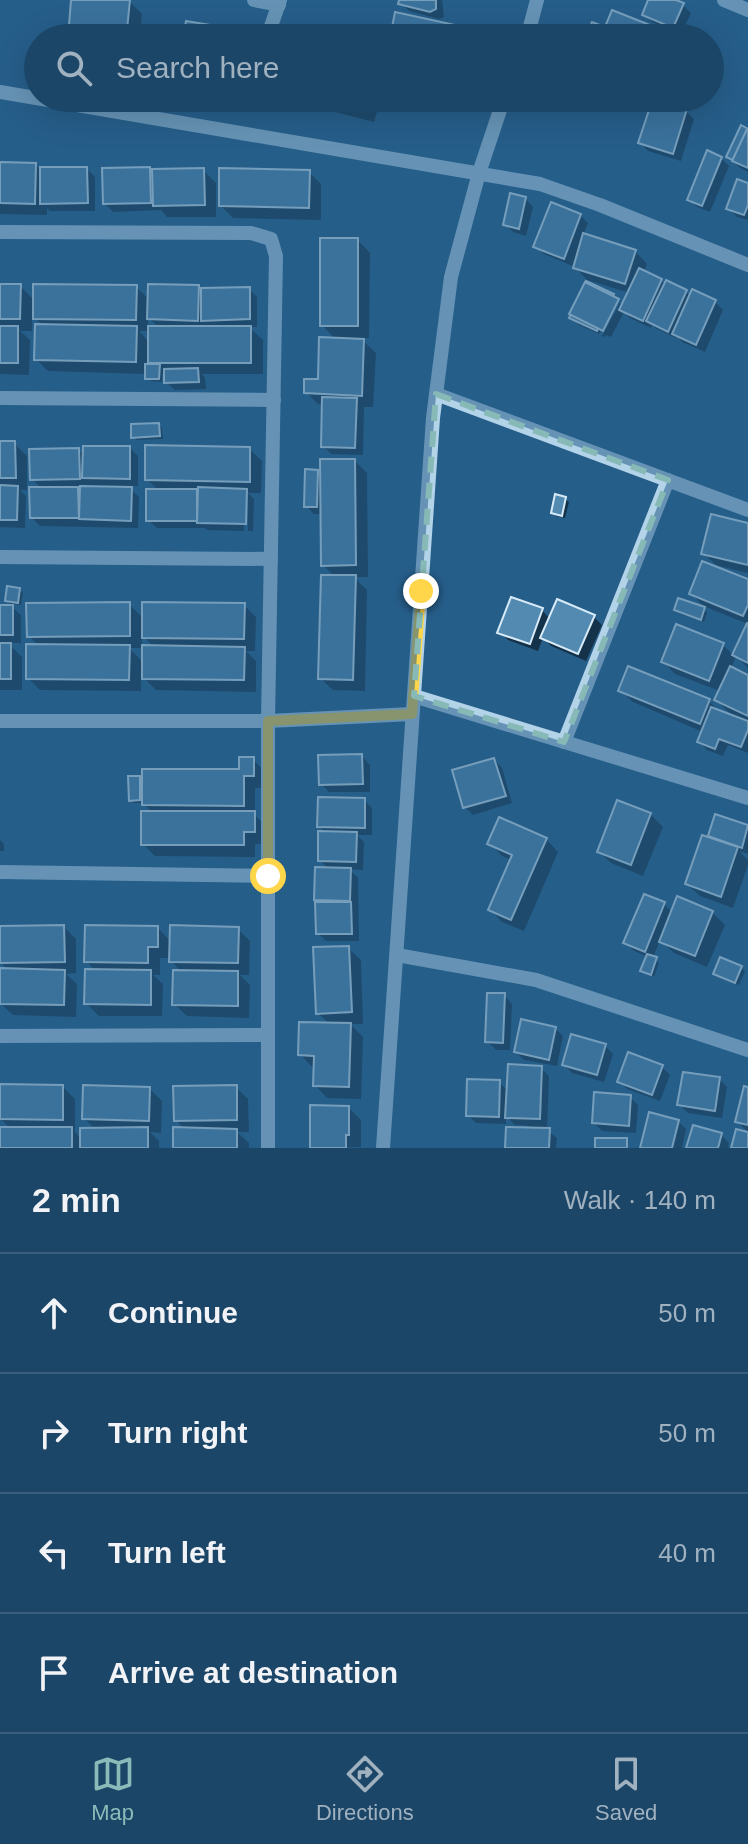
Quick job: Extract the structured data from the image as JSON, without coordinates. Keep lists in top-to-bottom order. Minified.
{"page":{"search":"Search here","heading":["2 min","Walk · 140 m"],"list":[["Continue","50 m"],["Turn right","50 m"],["Turn left","40 m"],"Arrive at destination"],"nav":["Map","Directions","Saved"]}}
